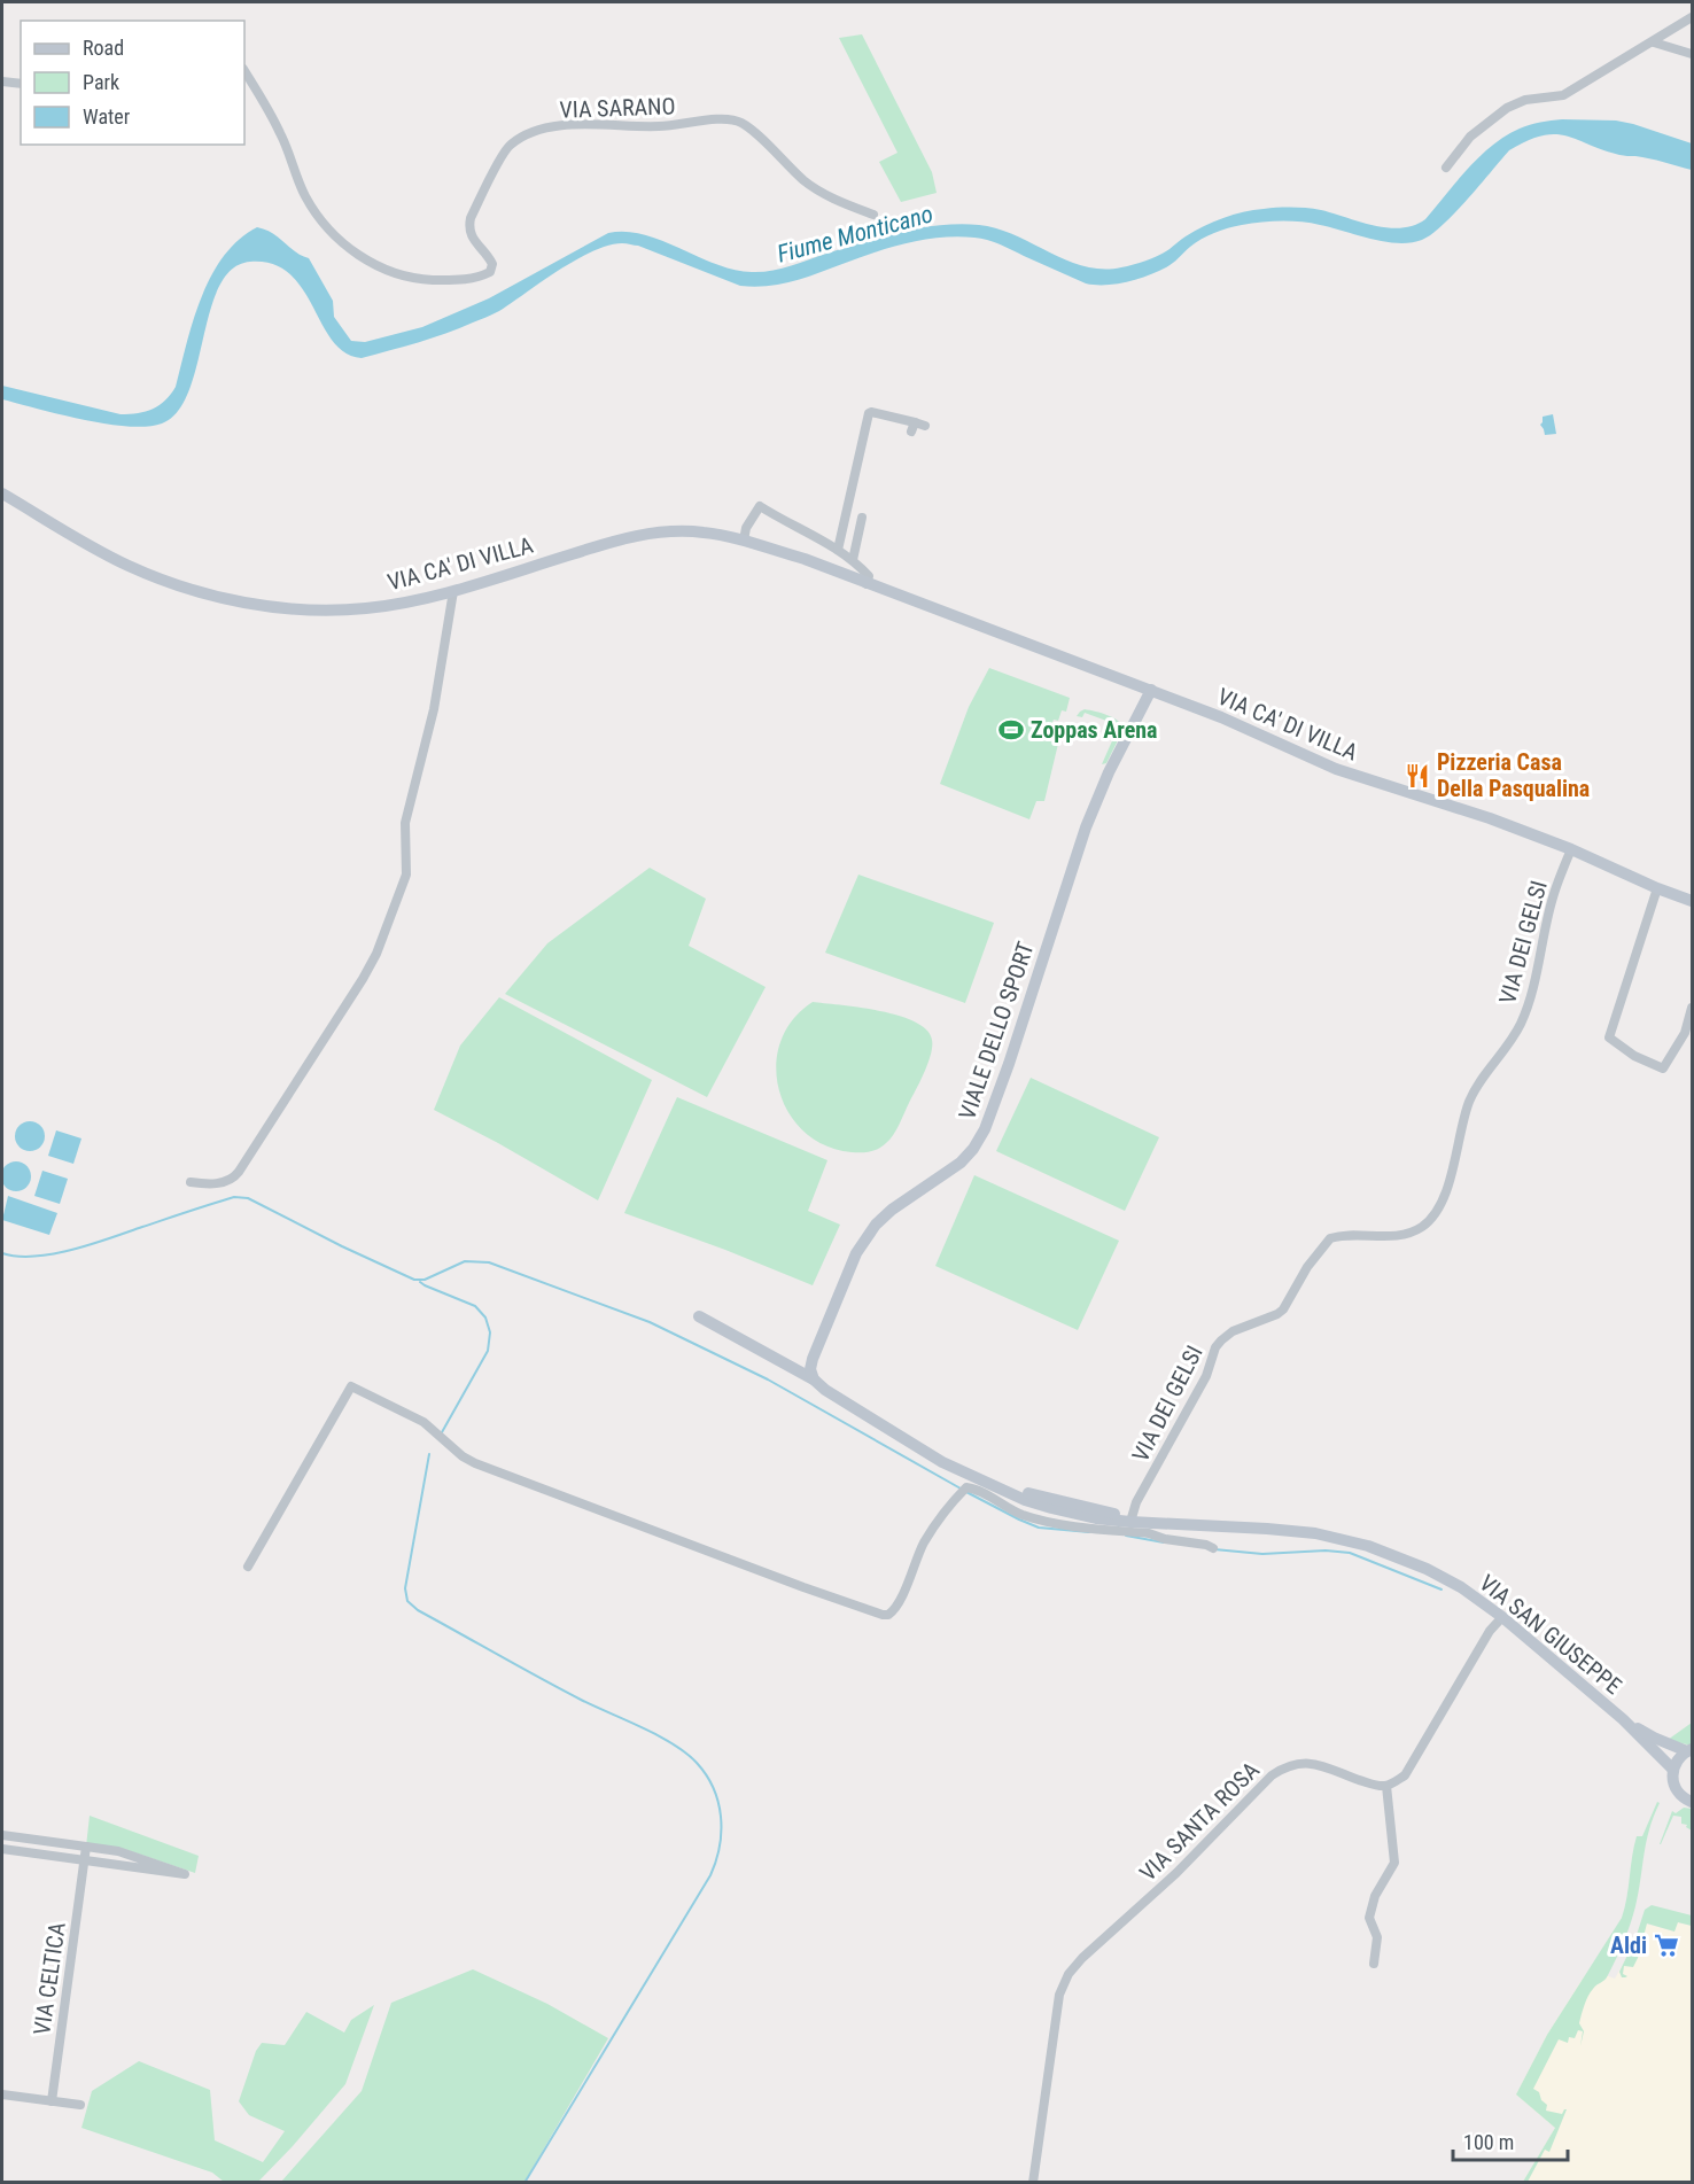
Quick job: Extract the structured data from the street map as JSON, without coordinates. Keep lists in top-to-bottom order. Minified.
{"streets":{"street":["VIA SARANO","VIA CA' DI VILLA","VIA DEI GELSI","VIALE DELLO SPORT","VIA SAN GIUSEPPE","VIA SANTA ROSA","VIA CELTICA"]},"crossings":[["VIA CA' DI VILLA","VIA DEI GELSI"],["VIA CA' DI VILLA","VIALE DELLO SPORT"],["VIA DEI GELSI","VIA SAN GIUSEPPE"],["VIALE DELLO SPORT","VIA SAN GIUSEPPE"]],"water":["Fiume Monticano"],"places":{"sports":["Zoppas Arena"],"restaurant":["Pizzeria Casa Della Pasqualina"],"supermarket":["Aldi"]},"legend":["Road","Park","Water"],"scale_bar":"100 m"}
